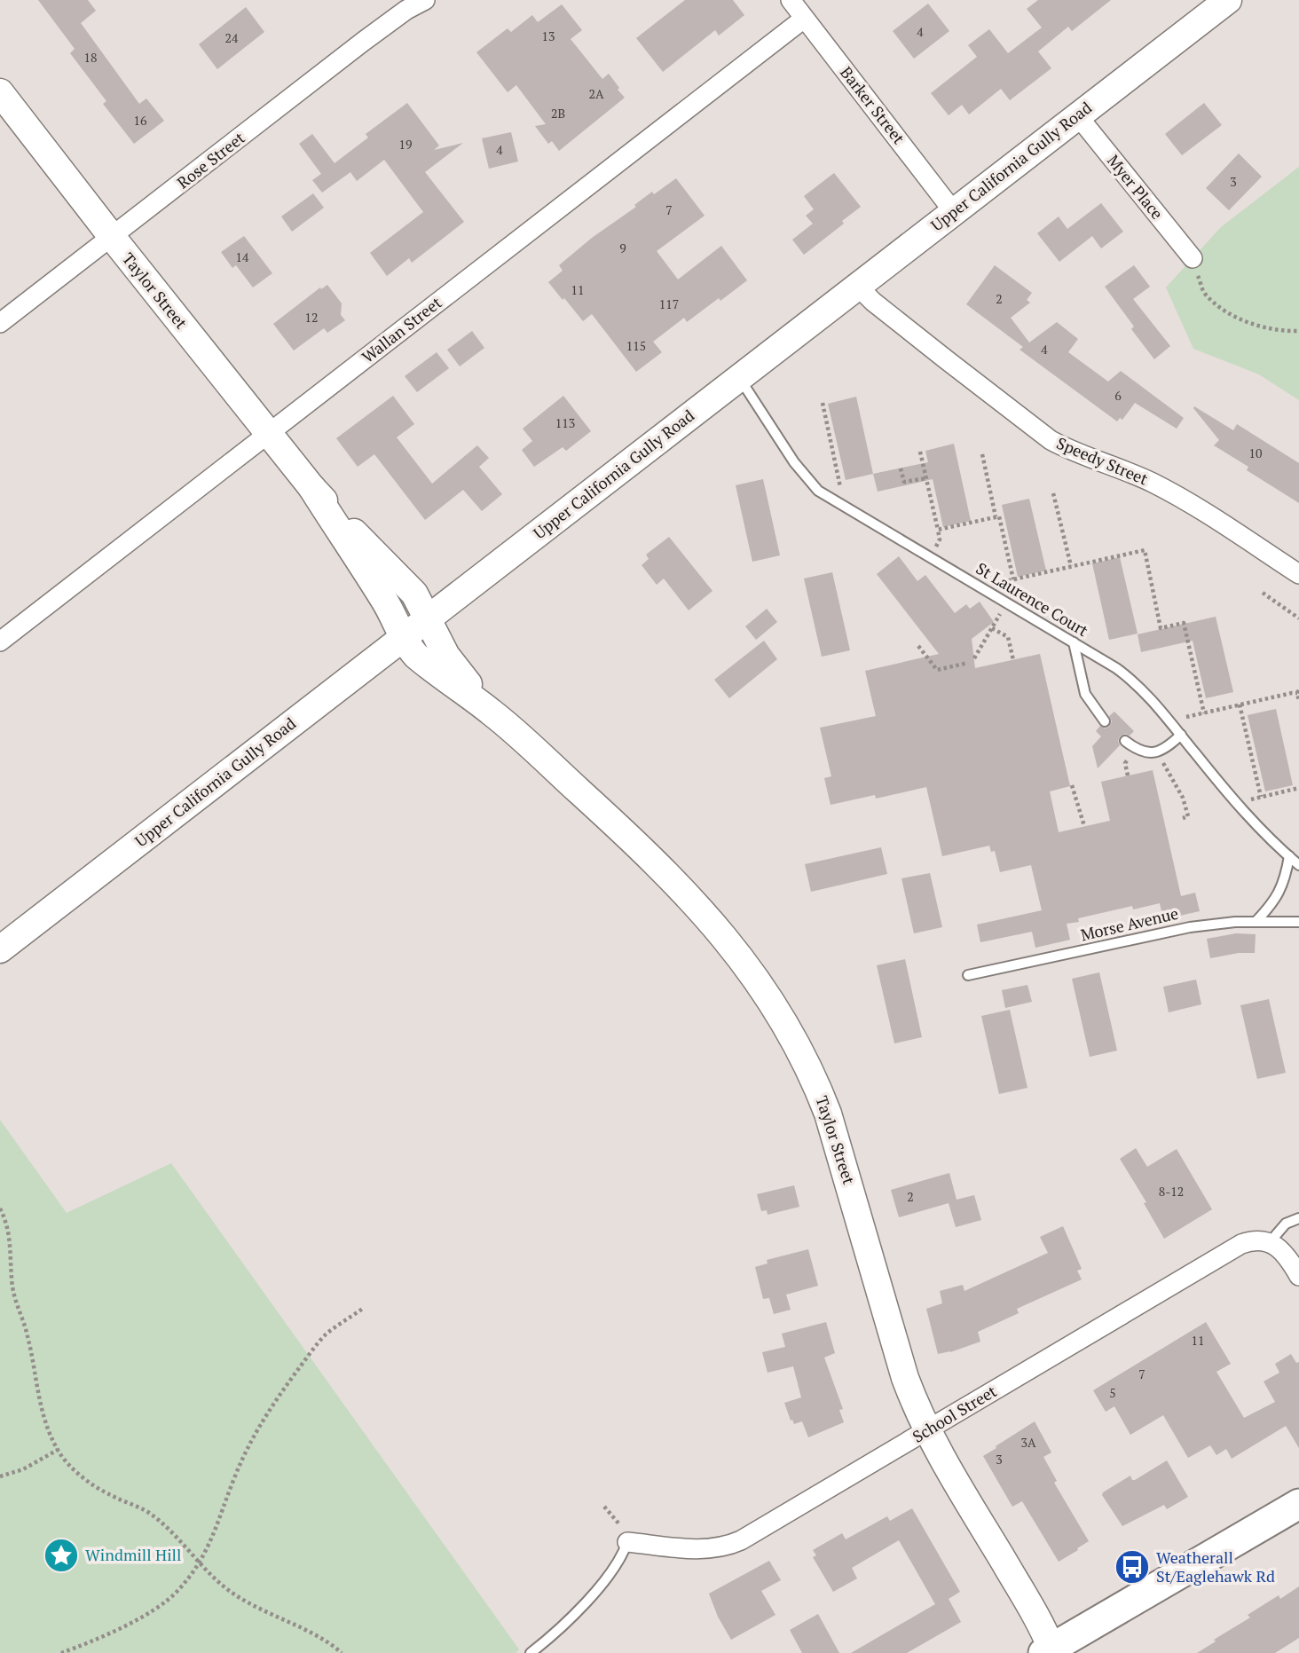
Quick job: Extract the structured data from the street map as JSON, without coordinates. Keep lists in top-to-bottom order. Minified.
{"streets":{"street":["Barker Street","Rose Street","Upper California Gully Road","Myer Place","Taylor Street","Wallan Street","Speedy Street","School Street"],"lane":["St Laurence Court","Morse Avenue"]},"crossings":[["Barker Street","Upper California Gully Road"],["Barker Street","Wallan Street"],["Rose Street","Taylor Street"],["Upper California Gully Road","Myer Place"],["Upper California Gully Road","Taylor Street"],["Upper California Gully Road","Speedy Street"],["Upper California Gully Road","St Laurence Court"],["Taylor Street","Wallan Street"],["Taylor Street","School Street"]],"places":{"place":["Windmill Hill"],"bus stop":["Weatherall St/Eaglehawk Rd"]},"house_numbers":["4","13","24","18","2A","2B","16","19","4","3","7","9","14","11","2","117","12","115","4","6","113","10","8-12","2","11","7","5","3A","3"]}
